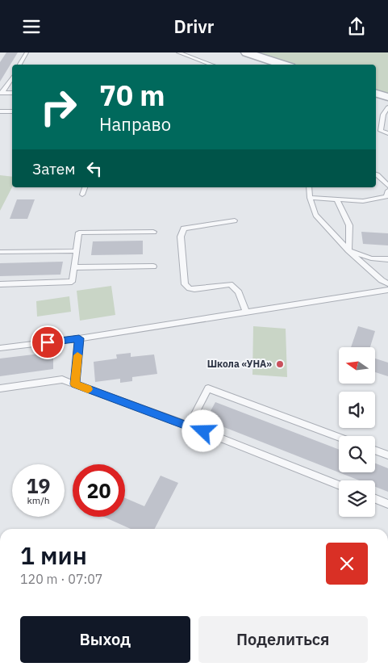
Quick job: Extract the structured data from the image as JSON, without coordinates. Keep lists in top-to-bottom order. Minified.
{"places":["Школа «УНА»"],"north":"left","page":{"header":"Drivr","turn":["70 m","Направо"],"then":"Затем","speed":"19 km/h","limit":"20","heading":["1 мин","120 m · 07:07"],"buttons":["Выход","Поделиться"]}}
